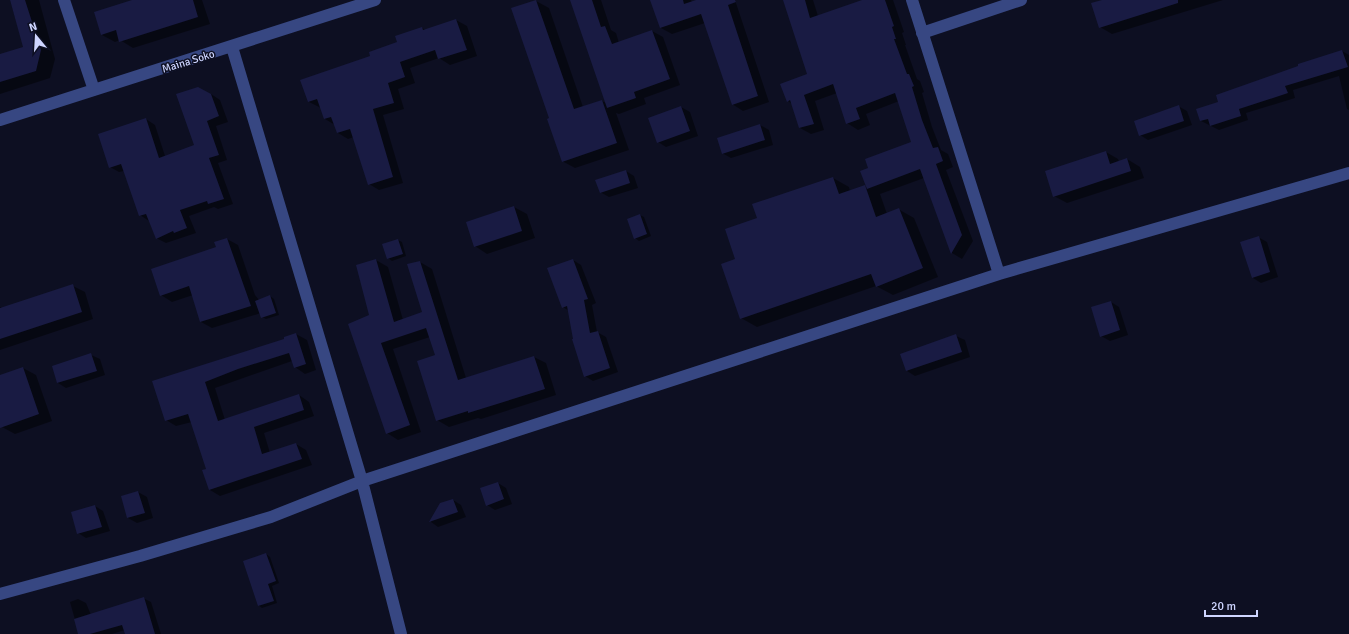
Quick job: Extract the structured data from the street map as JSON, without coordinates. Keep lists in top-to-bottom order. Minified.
{"streets":{"street":["Maina Soko"]},"scale_bar":"20 m","north":"top"}
